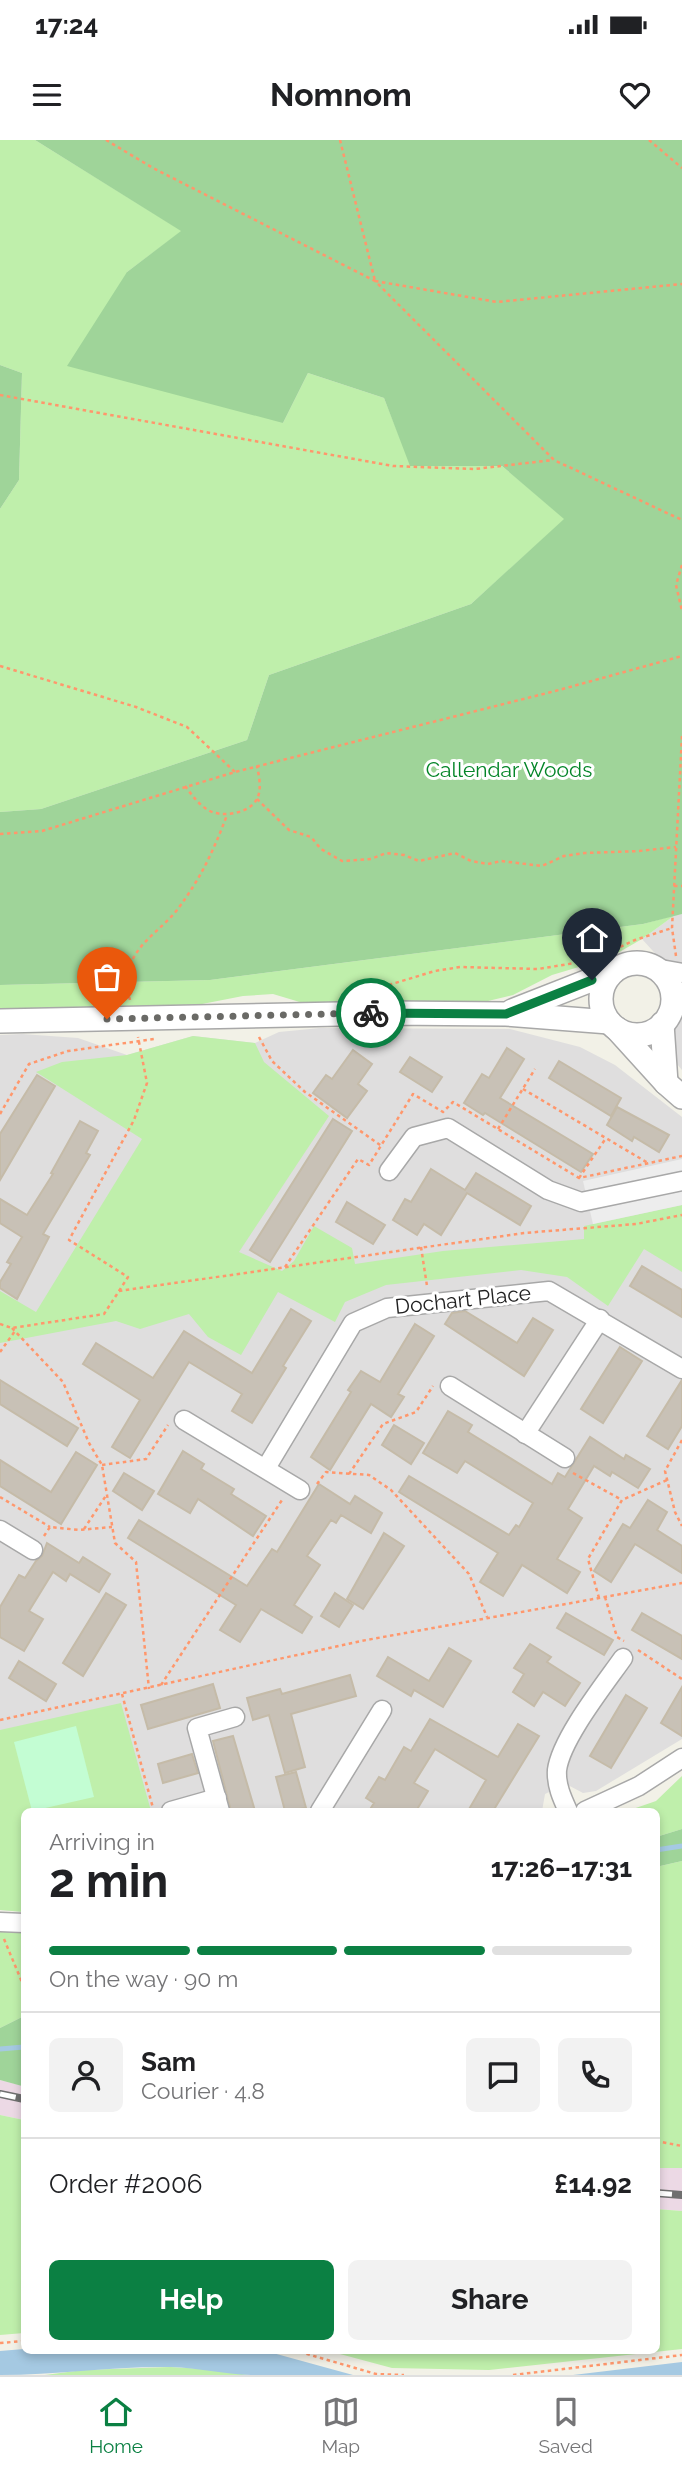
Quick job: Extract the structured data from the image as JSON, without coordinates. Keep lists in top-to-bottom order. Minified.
{"streets":{"street":["Dochart Place"]},"parks":["Callendar Woods"],"page":{"status":"17:24","header":"Nomnom","heading":["2 min","Arriving in","17:26–17:31"],"panel":["Sam","Courier · 4.8","Order #2006","£14.92"],"bar":"On the way · 90 m","buttons":["Help","Share"],"tabs":["Home","Map","Saved"]}}
